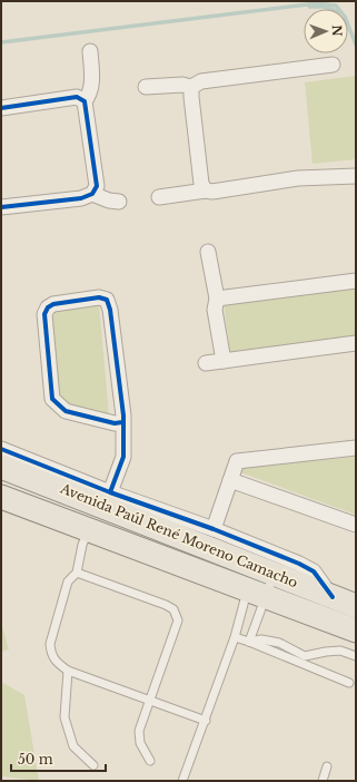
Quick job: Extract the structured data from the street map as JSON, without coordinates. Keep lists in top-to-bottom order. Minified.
{"streets":{"main road":["Avenida Paúl René Moreno Camacho"]},"scale_bar":"50 m","north":"right"}
